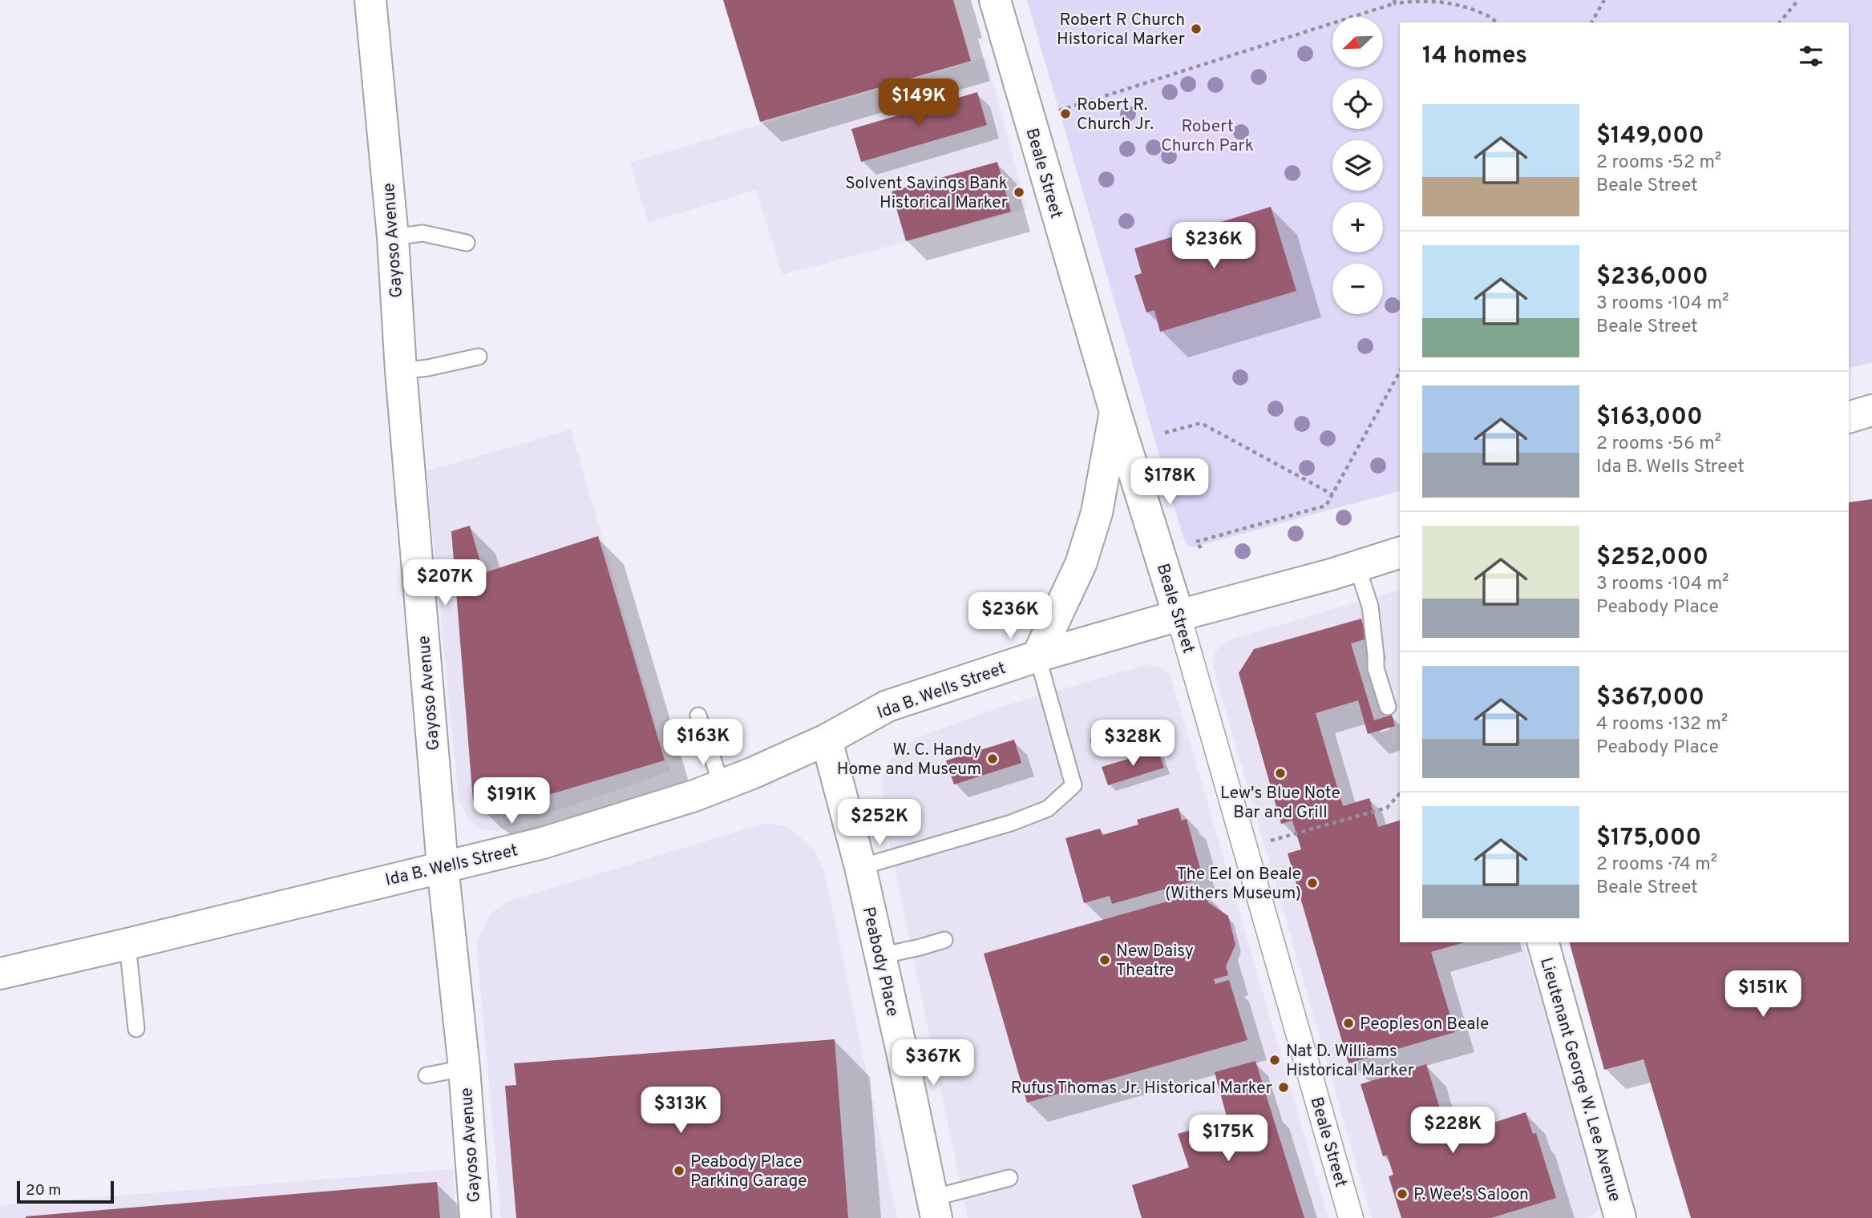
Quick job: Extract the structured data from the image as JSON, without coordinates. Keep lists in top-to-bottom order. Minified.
{"streets":{"street":["Beale Street","Gayoso Avenue","Ida B. Wells Street","Peabody Place","Lieutenant George W. Lee Avenue"]},"crossings":[["Beale Street","Ida B. Wells Street"],["Gayoso Avenue","Ida B. Wells Street"],["Ida B. Wells Street","Peabody Place"]],"parks":["Robert Church Park"],"places":["Robert R Church Historical Marker","Robert R. Church Jr.","Solvent Savings Bank Historical Marker","W. C. Handy Home and Museum","Lew's Blue Note Bar and Grill","The Eel on Beale (Withers Museum)","New Daisy Theatre","Peoples on Beale","Nat D. Williams Historical Marker","Rufus Thomas Jr. Historical Marker","Peabody Place Parking Garage","P. Wee's Saloon"],"scale_bar":"20 m","north":"bottom left","page":{"map_buttons":["+","−"],"heading":"14 homes","price":["$149K","$236K","$178K","$207K","$236K","$163K","$328K","$191K","$252K","$151K","$367K","$313K","$228K","$175K"],"list":[{"name":"$149,000","note":"2 rooms · 52 m² · Beale Street"},{"name":"$236,000","note":"3 rooms · 104 m² · Beale Street"},{"name":"$163,000","note":"2 rooms · 56 m² · Ida B. Wells Street"},{"name":"$252,000","note":"3 rooms · 104 m² · Peabody Place"},{"name":"$367,000","note":"4 rooms · 132 m² · Peabody Place"},{"name":"$175,000","note":"2 rooms · 74 m² · Beale Street"}],"scale":"20 m"}}
